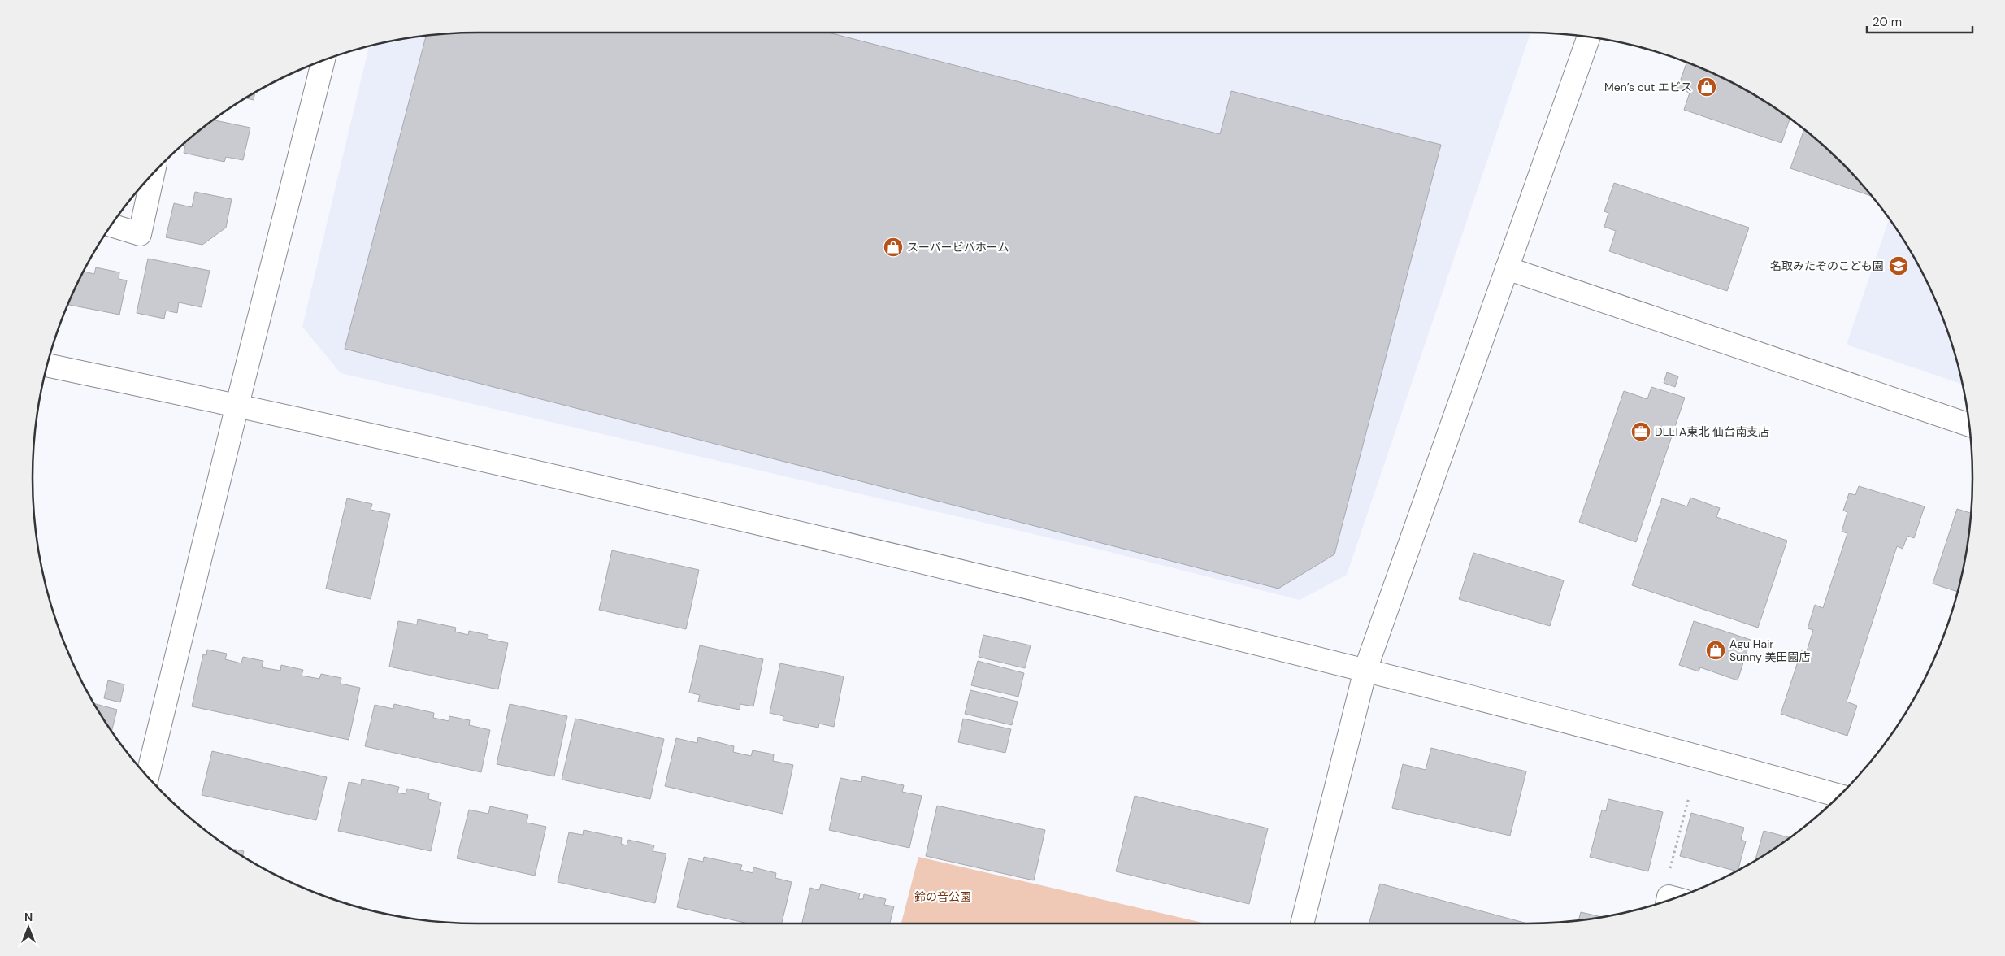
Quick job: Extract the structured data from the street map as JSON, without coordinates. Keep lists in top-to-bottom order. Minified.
{"parks":["鈴の音公園"],"places":{"shop":["Men’s cut エビス","スーパービバホーム","Agu Hair Sunny 美田園店"],"school or university":["名取みたぞのこども園"],"office":["DELTA東北 仙台南支店"]},"scale_bar":"20 m","north":"top"}
